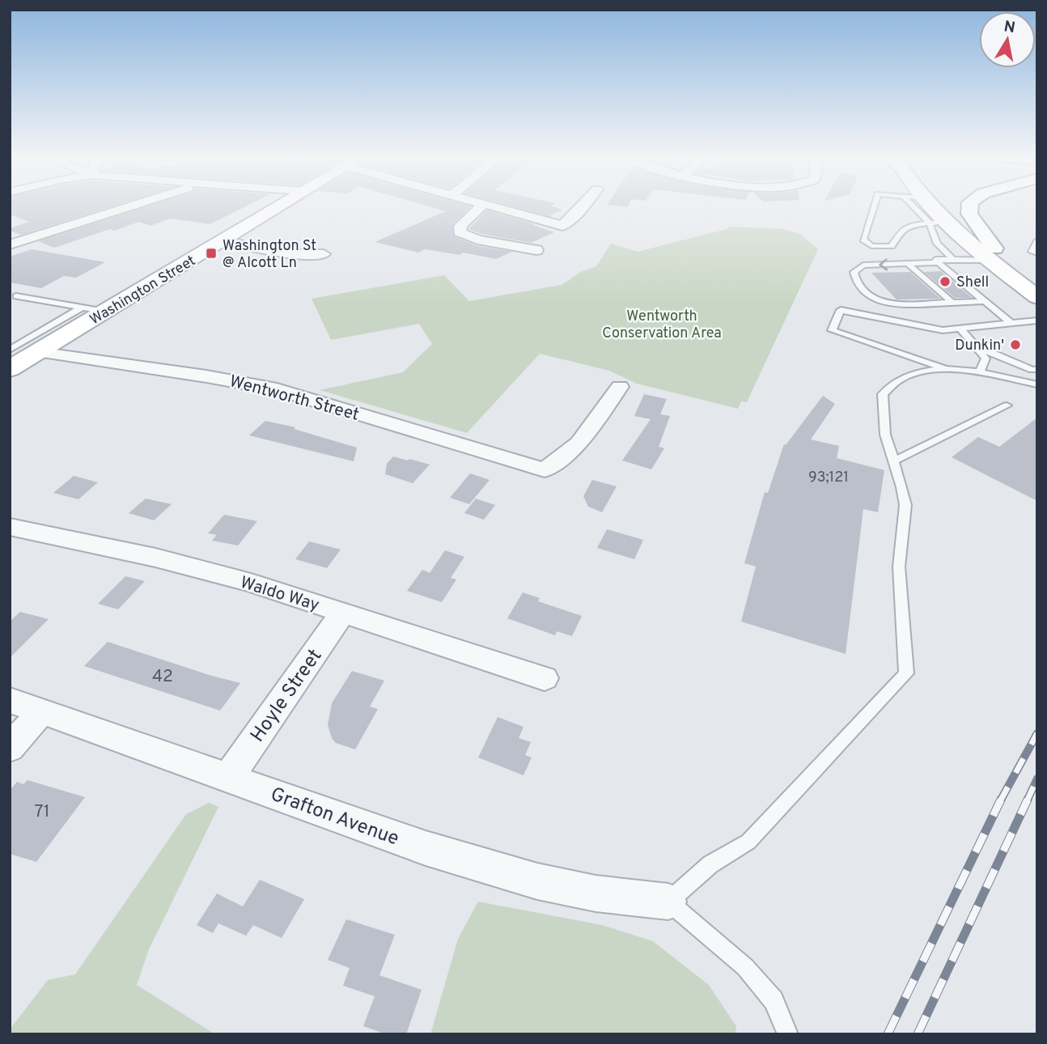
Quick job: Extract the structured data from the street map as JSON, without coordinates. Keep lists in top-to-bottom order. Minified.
{"streets":{"main road":["Washington Street"],"street":["Wentworth Street","Waldo Way","Hoyle Street","Grafton Avenue"]},"crossings":[["Washington Street","Wentworth Street"],["Waldo Way","Hoyle Street"],["Hoyle Street","Grafton Avenue"]],"parks":["Wentworth Conservation Area"],"places":{"transit":["Washington St @ Alcott Ln"],"other":["Shell","Dunkin'"]},"house_numbers":["93;121","42","71"],"north":"top"}
